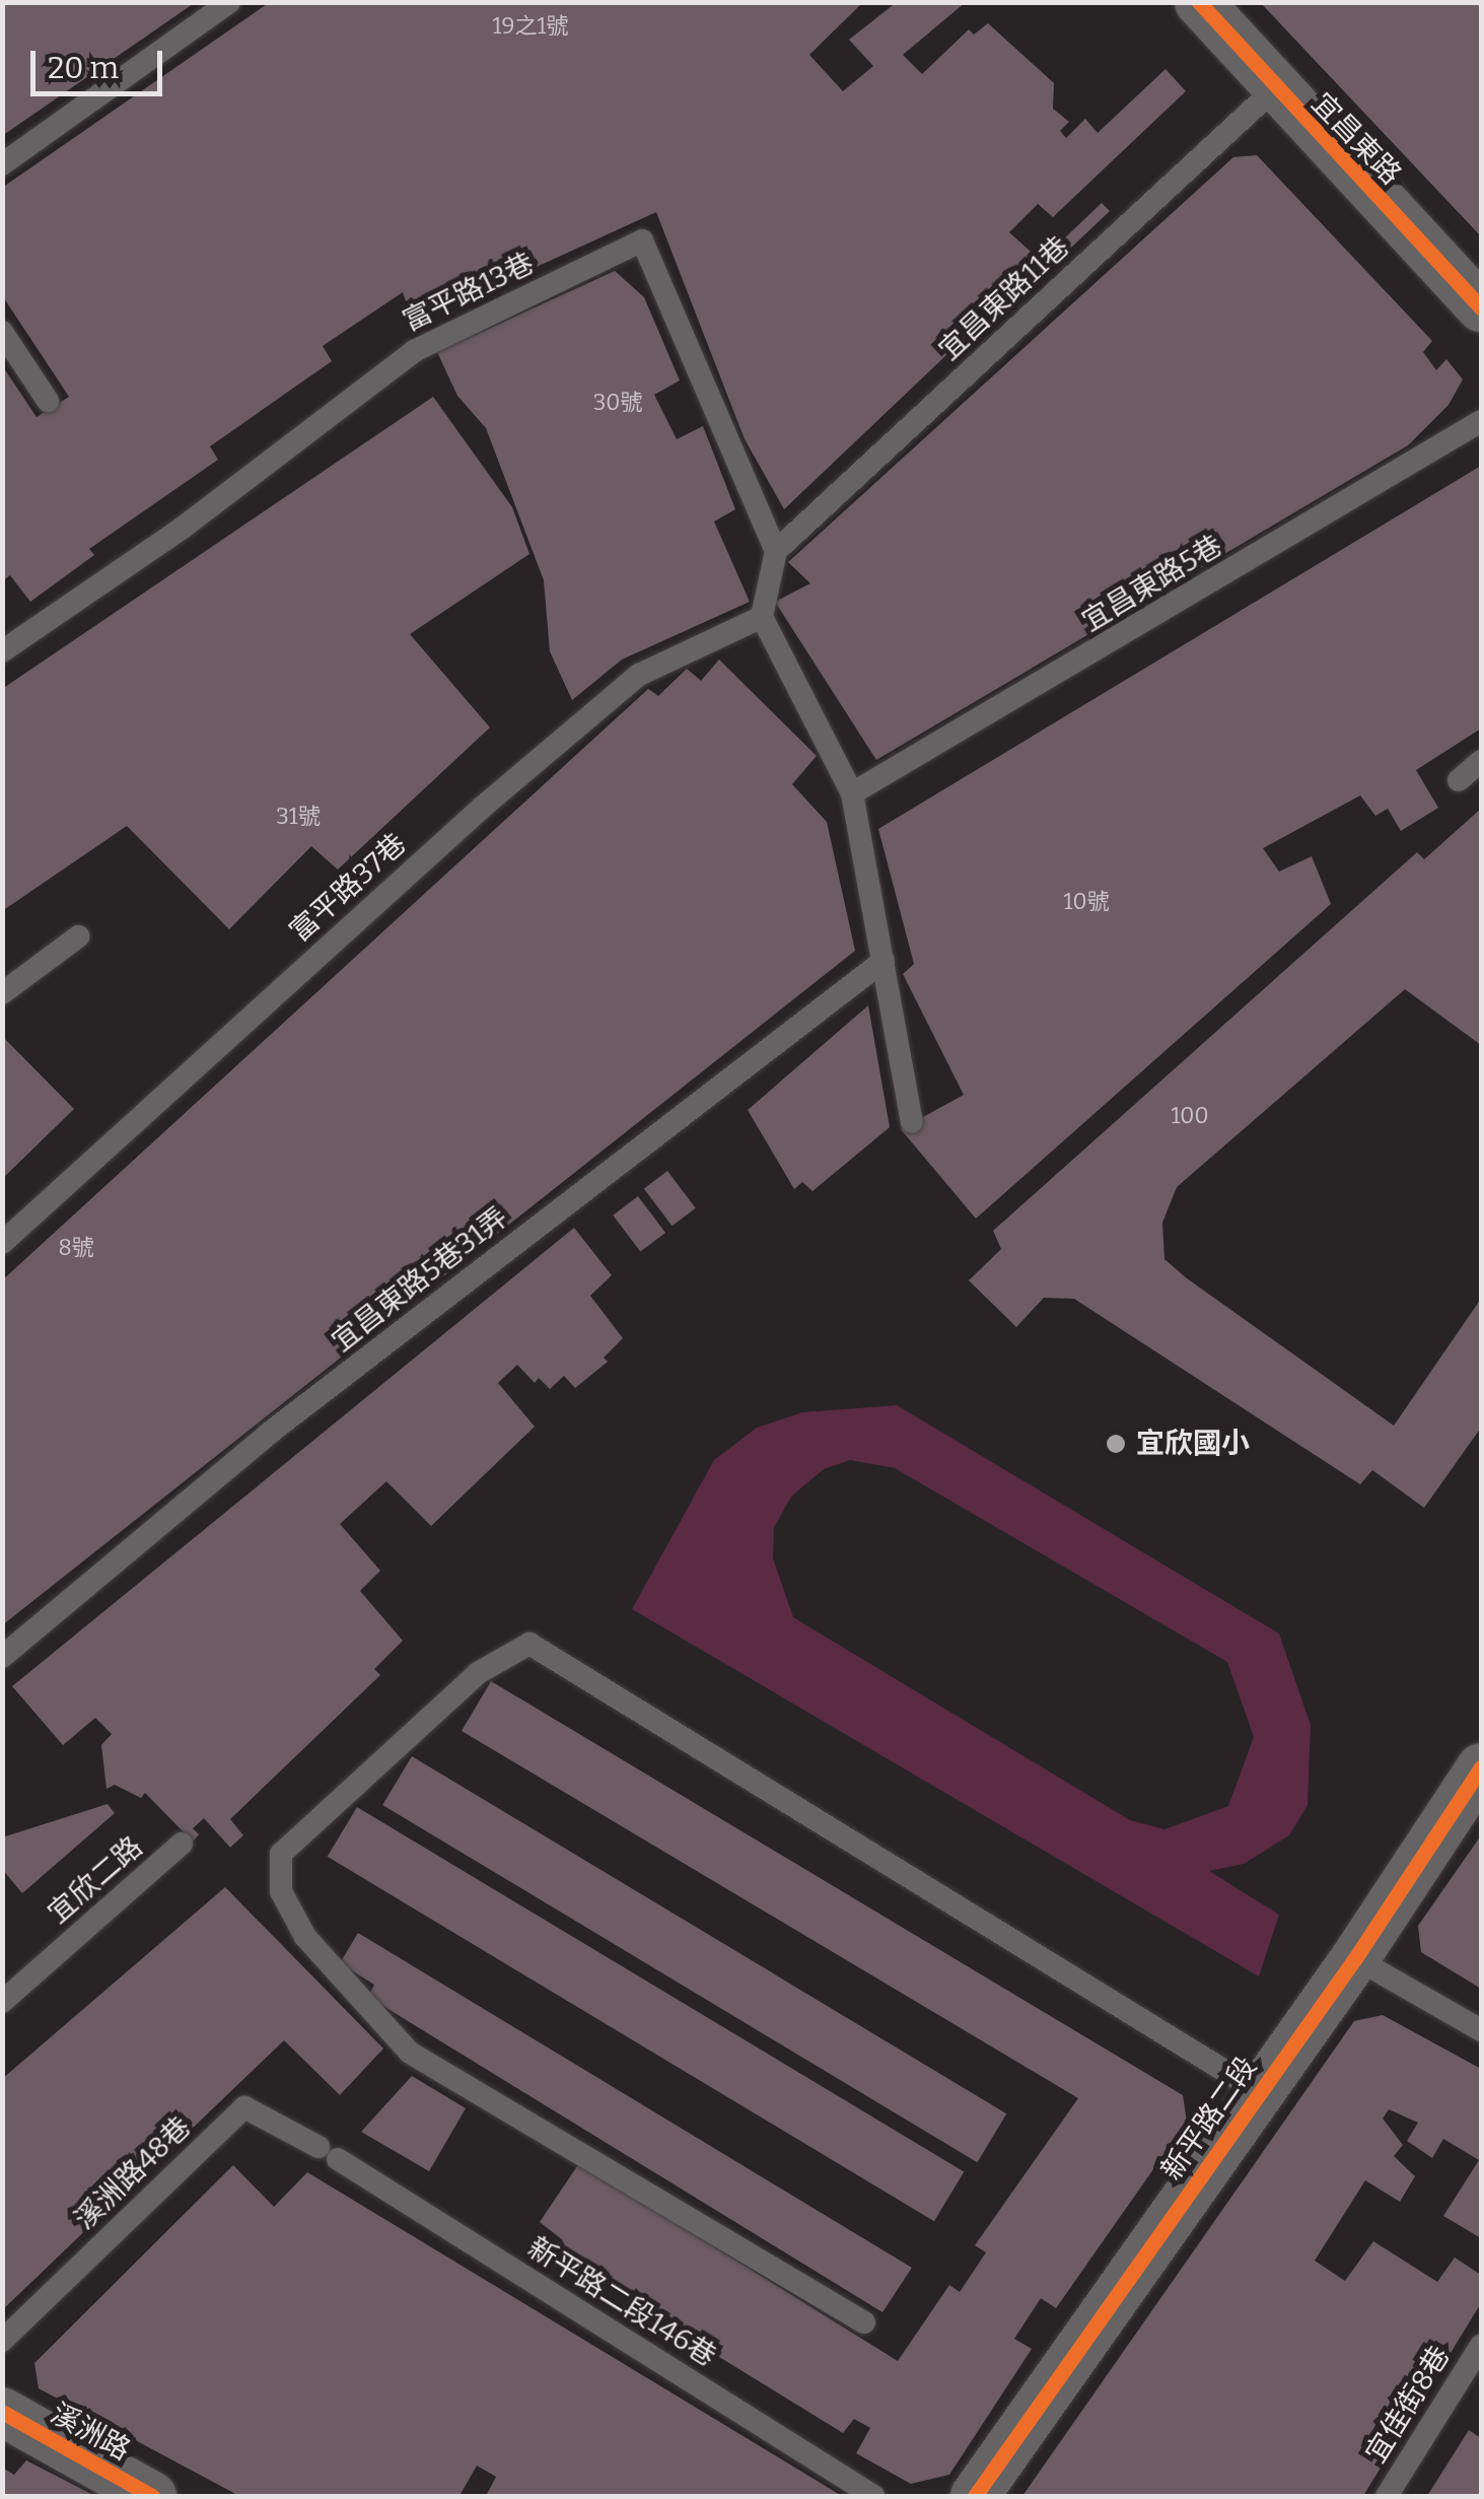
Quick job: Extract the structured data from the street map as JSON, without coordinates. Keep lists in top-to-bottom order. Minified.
{"streets":{"street":["宜昌東路","新平路二段","溪洲路"],"lane":["富平路13巷","宜昌東路11巷","宜昌東路5巷","富平路37巷","宜昌東路5巷31弄","宜欣二路","溪洲路48巷","新平路二段146巷","宜佳街8巷"]},"crossings":[["宜昌東路","宜昌東路11巷"],["富平路13巷","宜昌東路11巷"],["溪洲路48巷","新平路二段146巷"]],"places":["宜欣國小"],"house_numbers":["19之1號","30號","31號","10號","100","8號"],"scale_bar":"20 m"}
